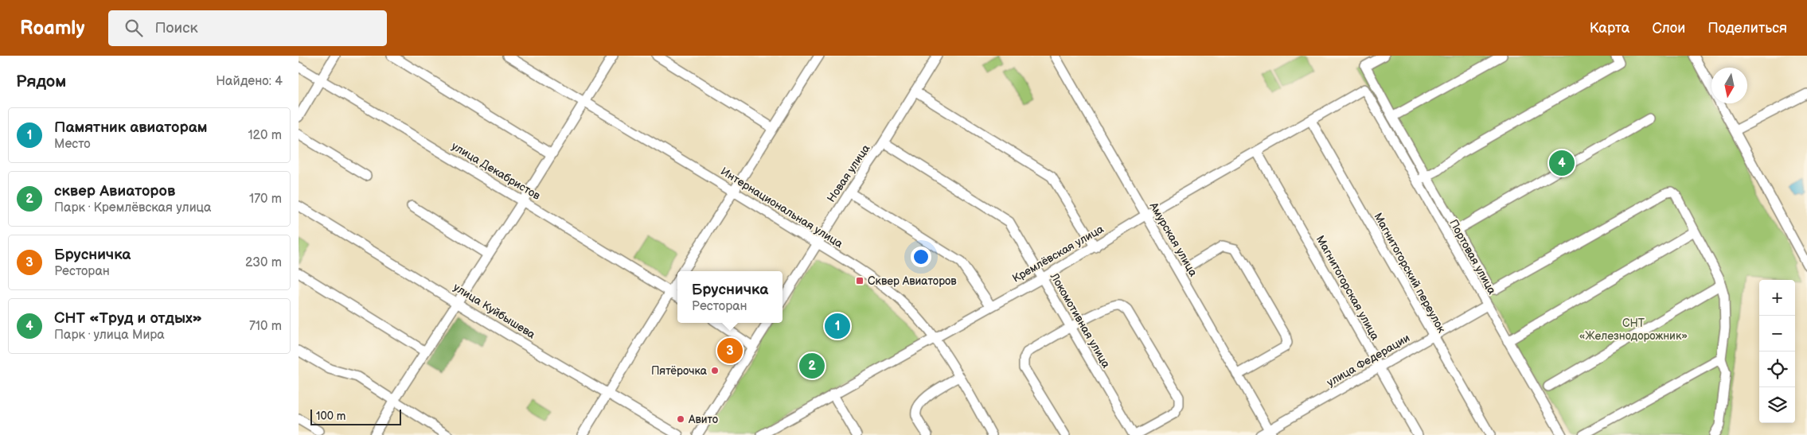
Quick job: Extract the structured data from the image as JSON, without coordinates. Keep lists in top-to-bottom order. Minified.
{"streets":{"street":["улица Декабристов","Новая улица","Интернациональная улица","Амурская улица","Кремлёвская улица","Портовая улица","Магнитогорский переулок","Магнитогорская улица","улица Куйбышева","Локомотивная улица","улица Федерации"]},"crossings":[["Новая улица","Интернациональная улица"],["Новая улица","Локомотивная улица"],["Интернациональная улица","Кремлёвская улица"],["Амурская улица","Кремлёвская улица"],["Амурская улица","улица Федерации"],["Кремлёвская улица","Портовая улица"],["Кремлёвская улица","Магнитогорский переулок"],["Кремлёвская улица","Магнитогорская улица"],["Кремлёвская улица","Локомотивная улица"],["Портовая улица","улица Федерации"],["Магнитогорский переулок","улица Федерации"],["Магнитогорская улица","улица Федерации"]],"parks":["СНТ «Железнодорожник»"],"places":{"transit":["Сквер Авиаторов"],"other":["Пятёрочка","Авито"]},"scale_bar":"100 m","north":"bottom","page":{"header":"Roamly","search":"Поиск","nav":["Карта","Слои","Поделиться"],"heading":["Рядом","Найдено: 4"],"list":[{"mark":"1","name":"Памятник авиаторам","note":"Место","value":"120 m"},{"mark":"2","name":"сквер Авиаторов","note":"Парк · Кремлёвская улица","value":"170 m"},{"mark":"3","name":"Брусничка","note":"Ресторан","value":"230 m"},{"mark":"4","name":"СНТ «Труд и отдых»","note":"Парк · улица Мира","value":"710 m"}],"pins":["4","1","3","2"],"popup":["Брусничка","Ресторан"],"map_buttons":["+","−"],"scale":"100 m"}}
